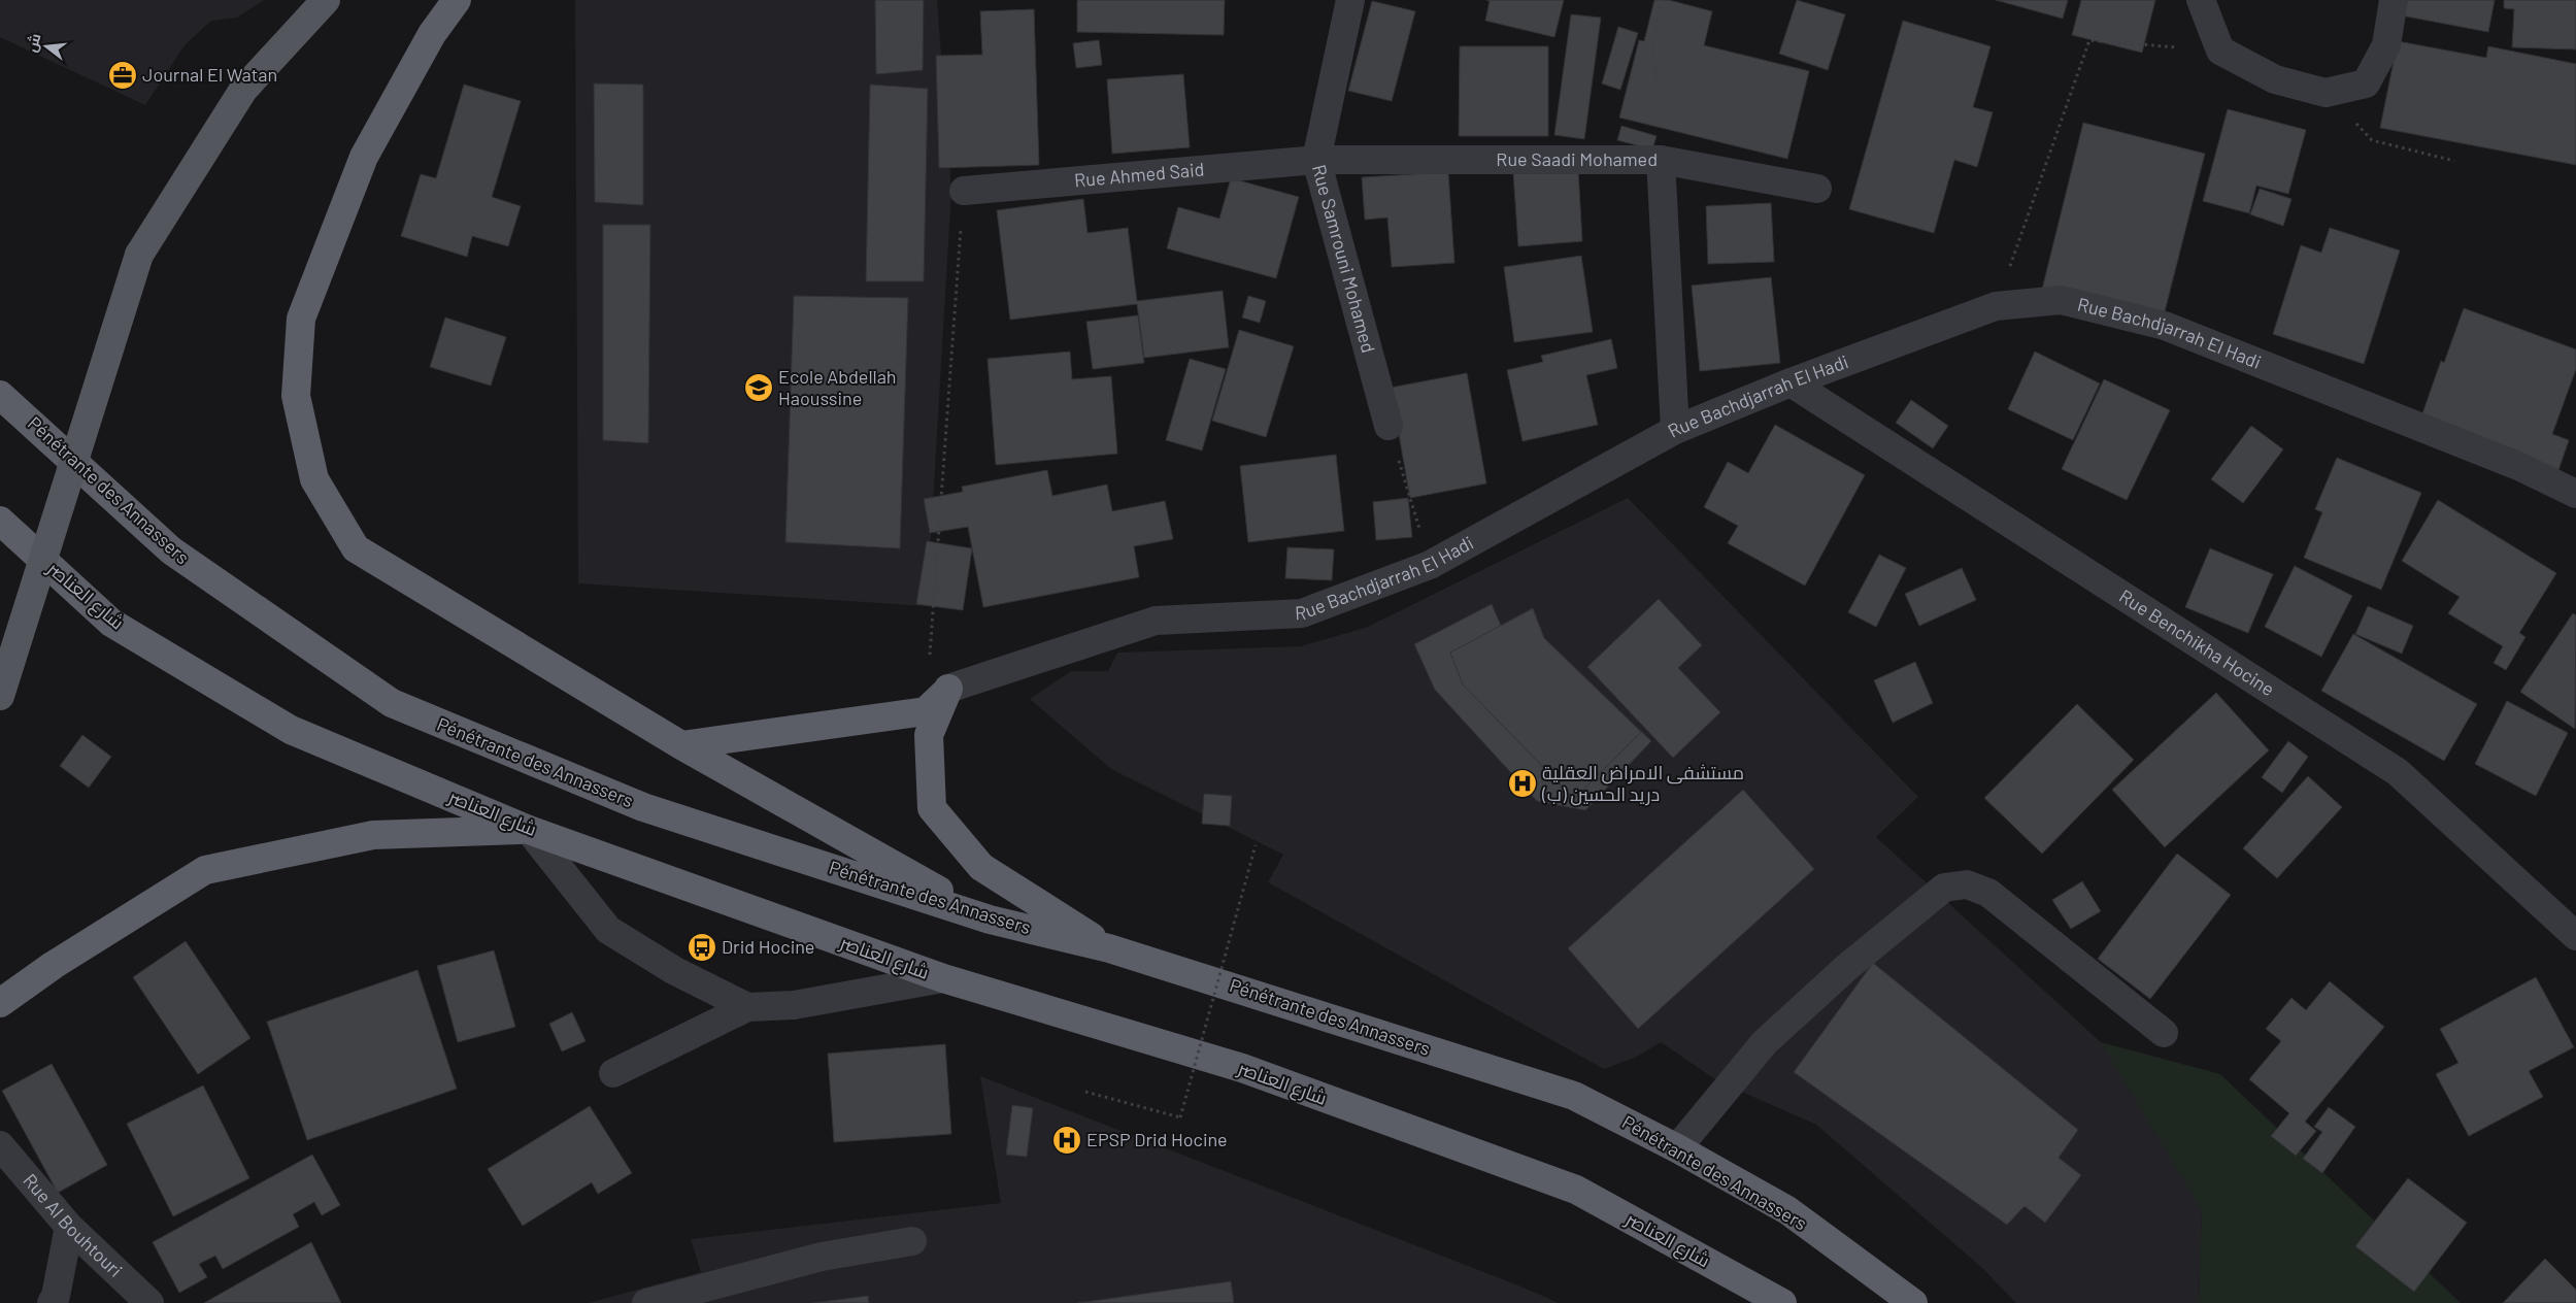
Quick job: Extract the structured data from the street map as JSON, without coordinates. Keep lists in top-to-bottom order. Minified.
{"streets":{"highway":["Pénétrante des Annassers","شارع العناصر"],"street":["Rue Saadi Mohamed","Rue Ahmed Said","Rue Samrouni Mohamed","Rue Bachdjarrah El Hadi","Rue Benchikha Hocine","Rue Al Bouhtouri"]},"crossings":[["Rue Saadi Mohamed","Rue Ahmed Said"],["Rue Saadi Mohamed","Rue Samrouni Mohamed"],["Rue Saadi Mohamed","Rue Bachdjarrah El Hadi"],["Rue Ahmed Said","Rue Samrouni Mohamed"],["Rue Bachdjarrah El Hadi","Rue Benchikha Hocine"]],"places":{"office":["Journal El Watan"],"school or university":["Ecole Abdellah Haoussine"],"hospital":["مستشفى الامراض العقلية دريد الحسين (ب)","EPSP Drid Hocine"],"bus stop":["Drid Hocine"]},"north":"left"}
